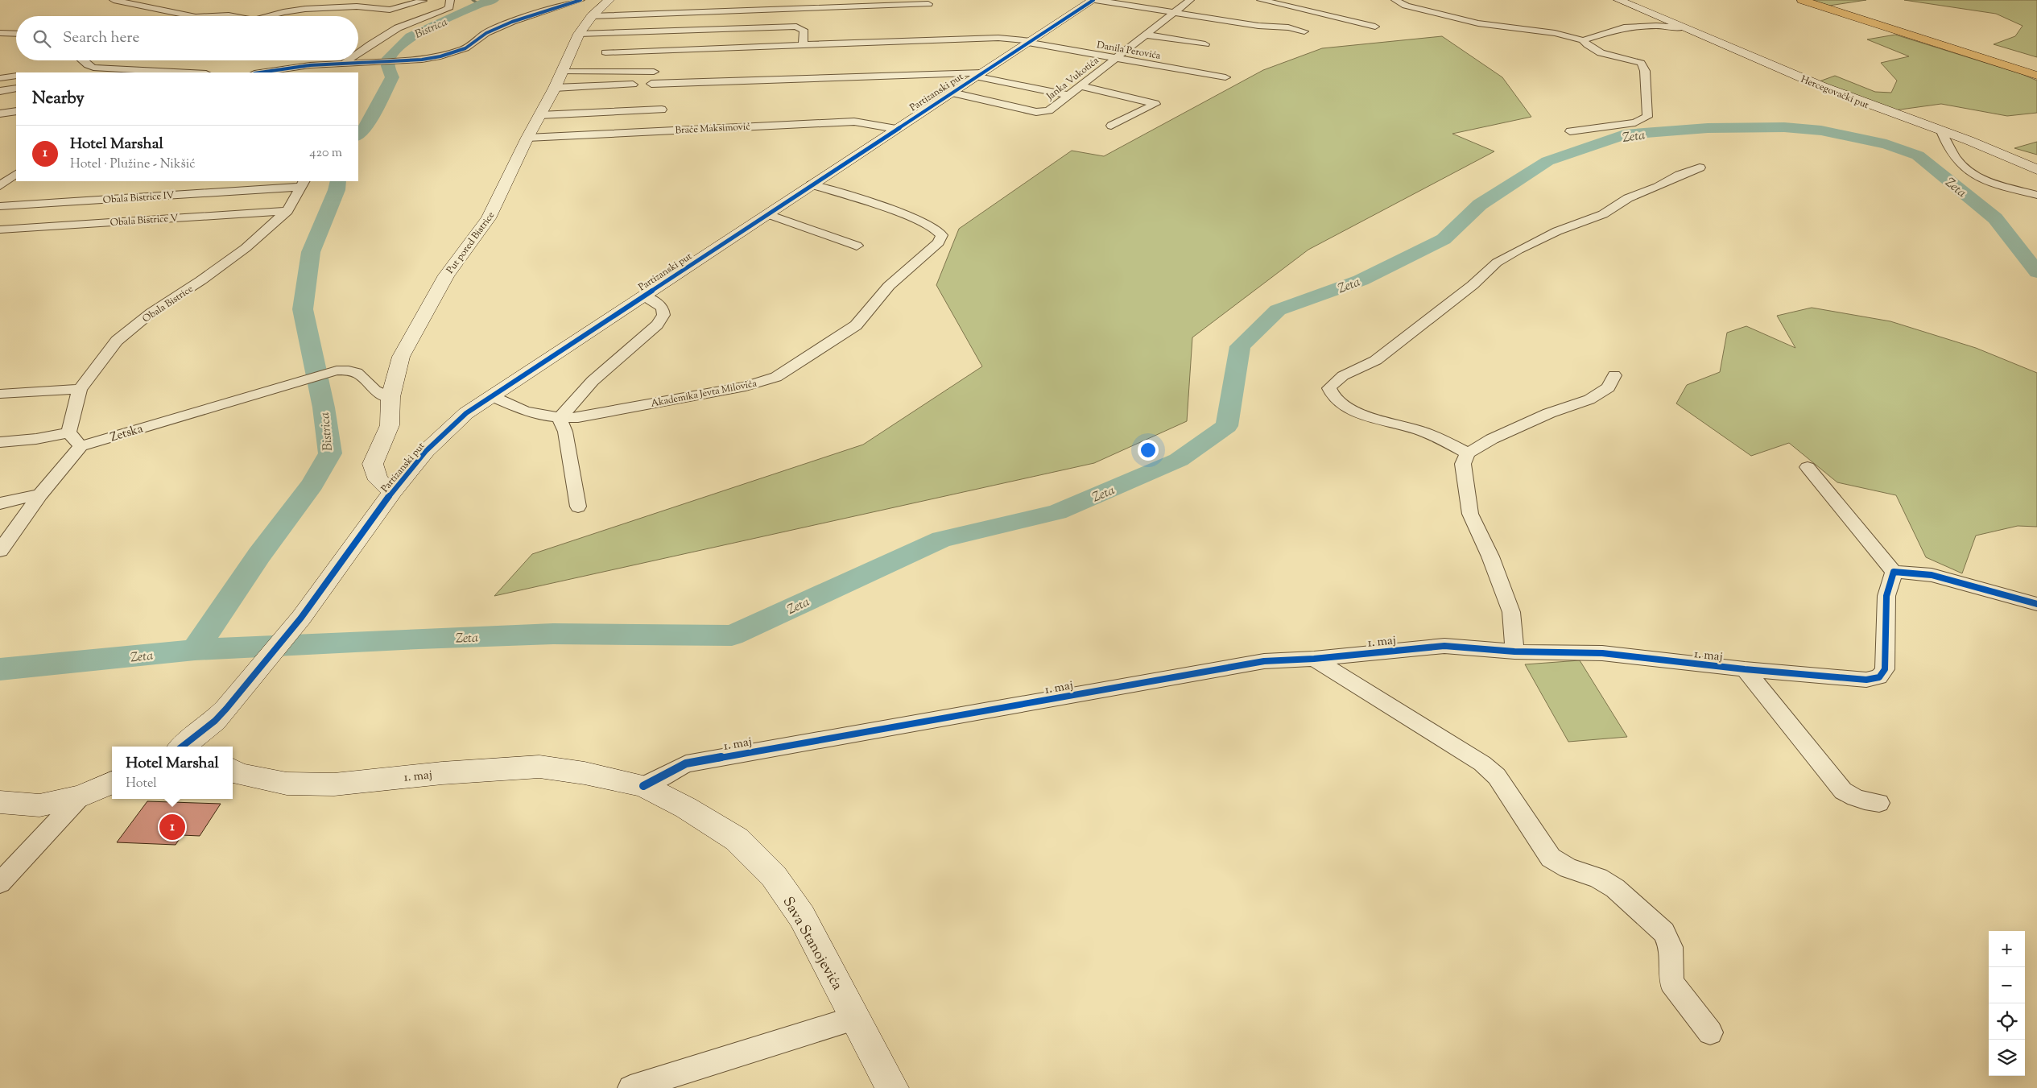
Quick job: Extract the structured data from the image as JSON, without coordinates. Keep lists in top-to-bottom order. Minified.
{"streets":{"street":["Danila Perovića","Janka Vukotića","Partizanski put","Hercegovački put","Braće Maksimović","Obala Bistrice IV","Obala Bistrice V","Put pored Bistrice","Obala Bistrice","Akademika Jevta Milovića","Zetska","1. maj","Sava Stanojevića"]},"crossings":[["Danila Perovića","Janka Vukotića"],["Danila Perovića","Partizanski put"],["Janka Vukotića","Partizanski put"],["Partizanski put","Braće Maksimović"],["Partizanski put","Put pored Bistrice"],["Partizanski put","Akademika Jevta Milovića"],["Braće Maksimović","Put pored Bistrice"],["Obala Bistrice IV","Obala Bistrice"],["Obala Bistrice V","Obala Bistrice"],["Put pored Bistrice","Zetska"],["1. maj","Sava Stanojevića"]],"water":["Bistrica","Zeta"],"page":{"search":"Search here","heading":"Nearby","list":[{"mark":"1","name":"Hotel Marshal","note":"Hotel · Plužine - Nikšić","value":"420 m"}],"popup":["Hotel Marshal","Hotel"],"pins":"1","map_buttons":["+","−"]}}
